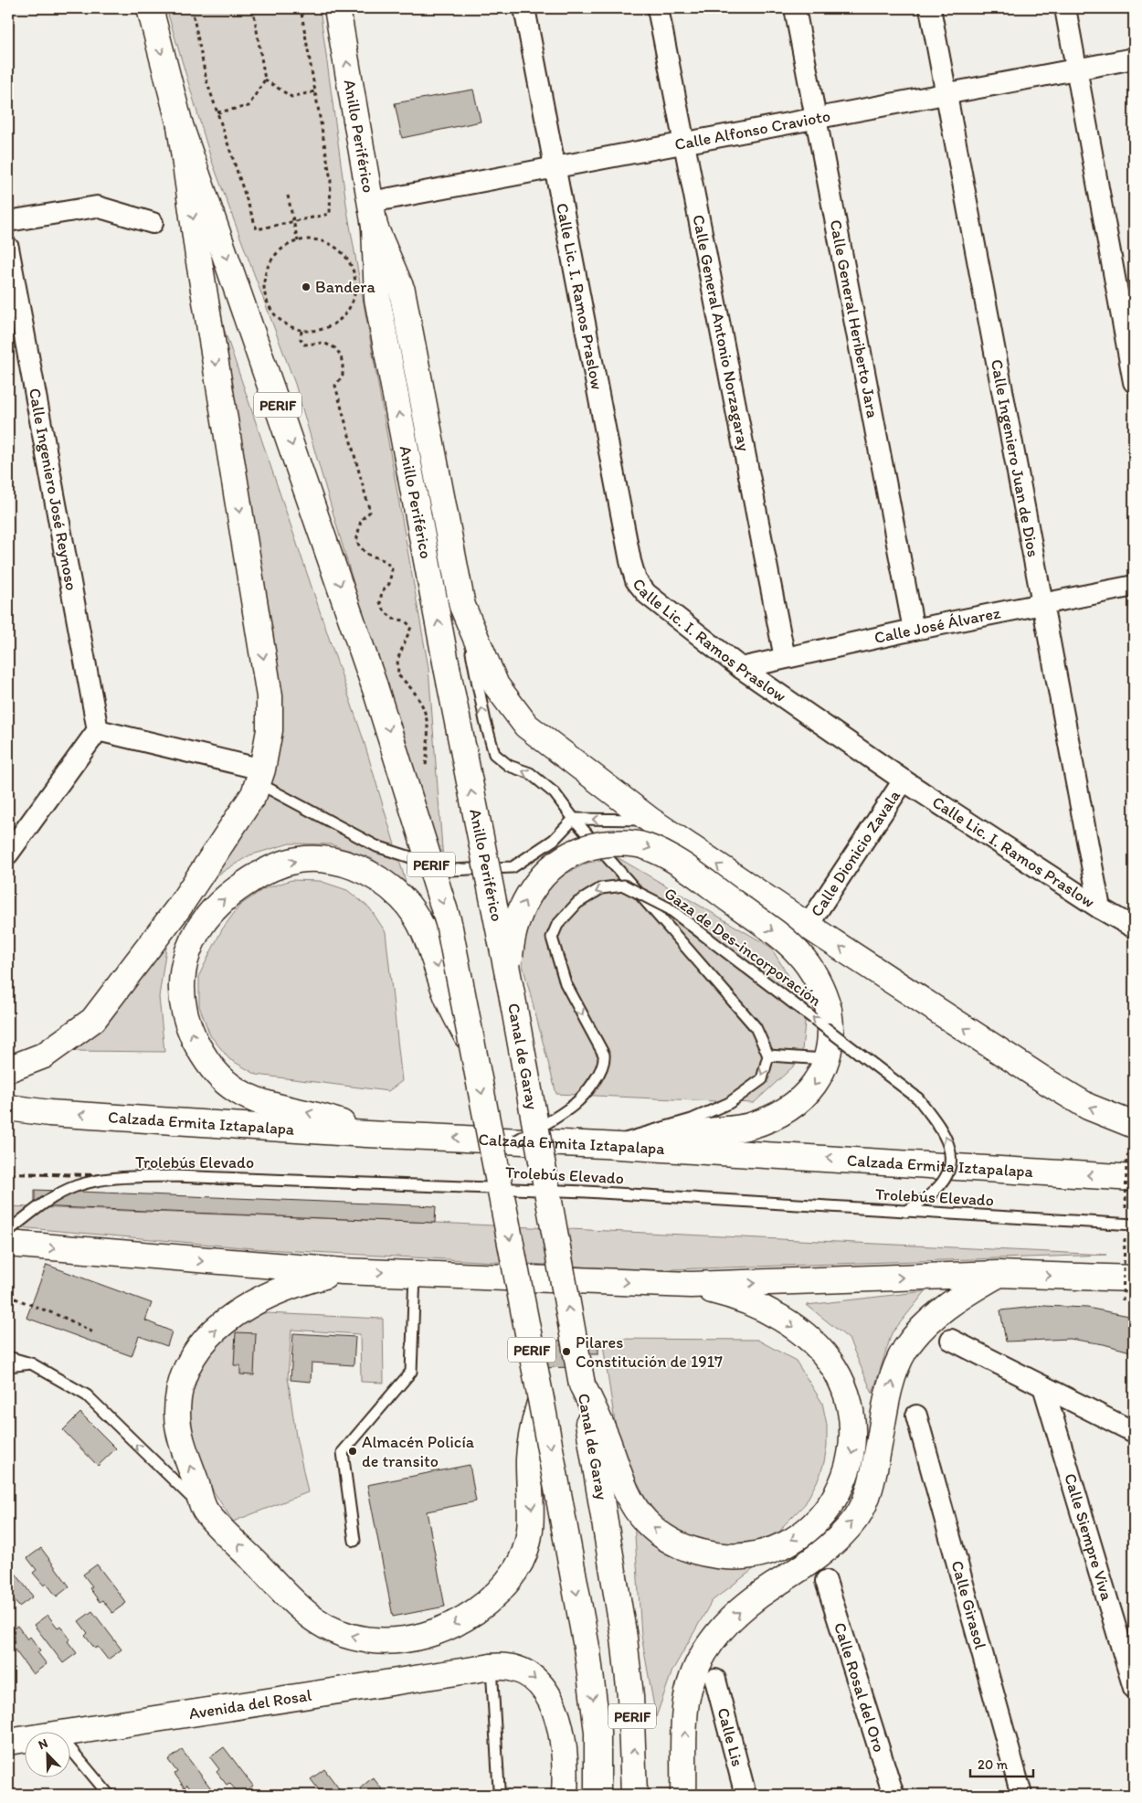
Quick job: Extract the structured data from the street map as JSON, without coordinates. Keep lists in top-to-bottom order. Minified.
{"streets":{"main road":["Anillo Periférico","PERIF","Canal de Garay","Calzada Ermita Iztapalapa","Avenida del Rosal"],"street":["Calle Alfonso Cravioto","Calle Lic. I. Ramos Praslow","Calle General Heriberto Jara","Calle General Antonio Norzagaray","Calle Ingeniero Juan de Dios","Calle Ingeniero José Reynoso","Calle José Álvarez","Calle Dionicio Zavala","Calle Siempre Viva","Calle Girasol","Calle Rosal del Oro","Calle Lis"],"lane":["Gaza de Des-incorporación","Trolebús Elevado"]},"crossings":[["Calle Alfonso Cravioto","Anillo Periférico"],["Calle Alfonso Cravioto","Calle Lic. I. Ramos Praslow"],["Calle Alfonso Cravioto","Calle General Heriberto Jara"],["Calle Alfonso Cravioto","Calle General Antonio Norzagaray"],["Calle Alfonso Cravioto","Calle Ingeniero Juan de Dios"],["Anillo Periférico","Canal de Garay"],["Calle Lic. I. Ramos Praslow","Calle Ingeniero Juan de Dios"],["Calle Lic. I. Ramos Praslow","Calle José Álvarez"],["Calle Lic. I. Ramos Praslow","Calle Dionicio Zavala"],["Calle General Heriberto Jara","Calle José Álvarez"],["Calle General Antonio Norzagaray","Calle José Álvarez"],["Calle Ingeniero Juan de Dios","Calle José Álvarez"],["Gaza de Des-incorporación","Calzada Ermita Iztapalapa"],["Gaza de Des-incorporación","Trolebús Elevado"]],"places":["Bandera","Pilares Constitución de 1917","Almacén Policía de transito"],"scale_bar":"20 m","north":"top left"}
